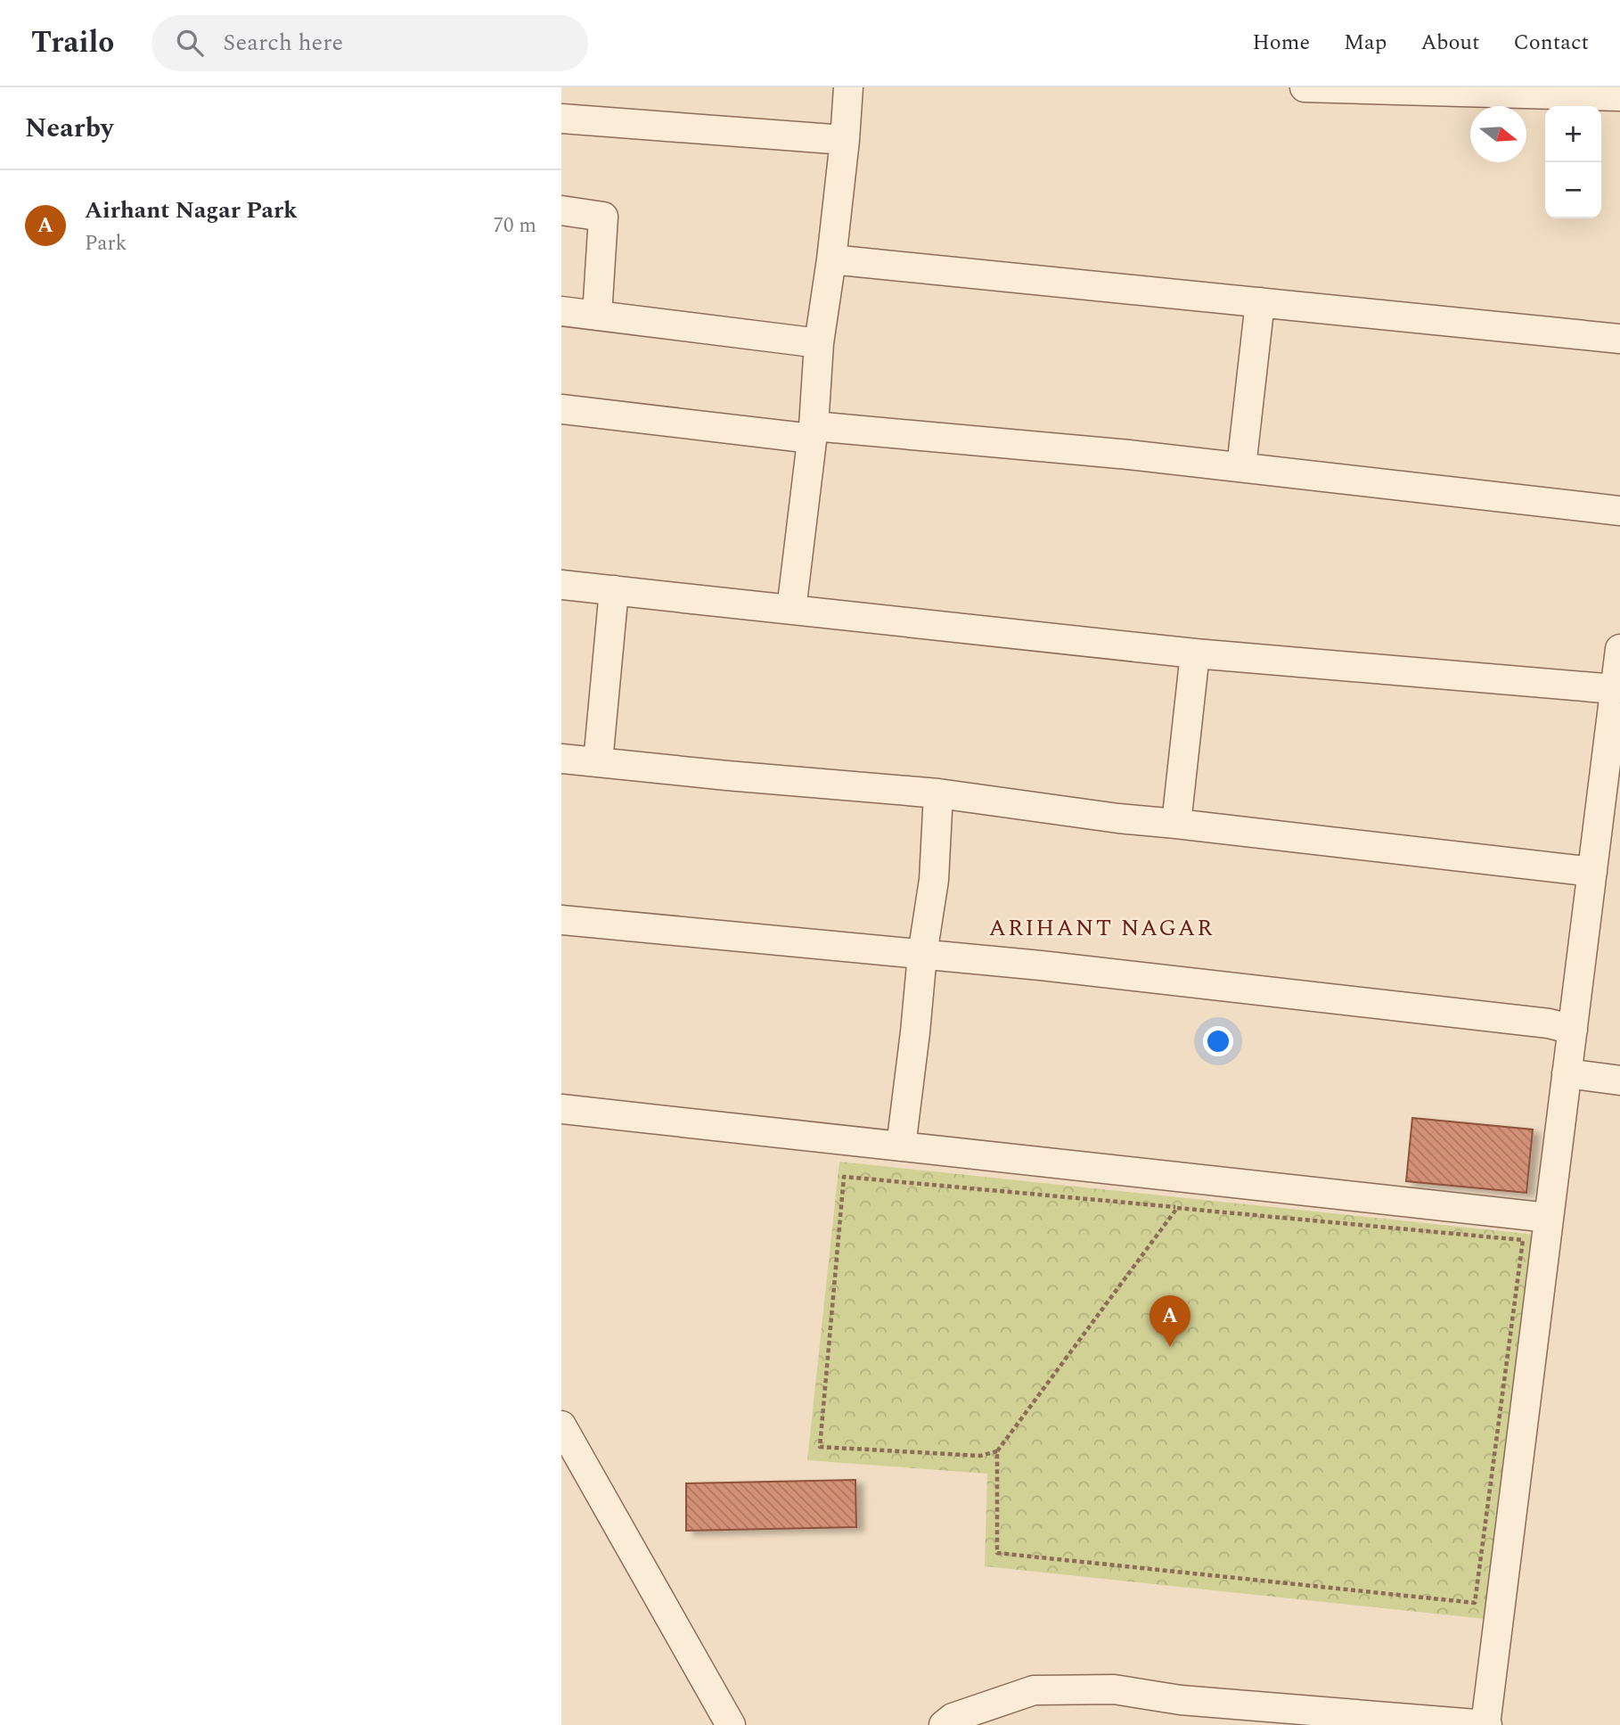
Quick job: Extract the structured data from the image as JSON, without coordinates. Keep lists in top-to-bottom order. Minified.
{"districts":["ARIHANT NAGAR"],"north":"right","page":{"header":"Trailo","search":"Search here","nav":["Home","Map","About","Contact"],"heading":"Nearby","map_buttons":["+","−"],"list":[{"mark":"A","name":"Airhant Nagar Park","note":"Park","value":"70 m"}],"pins":"A"}}
